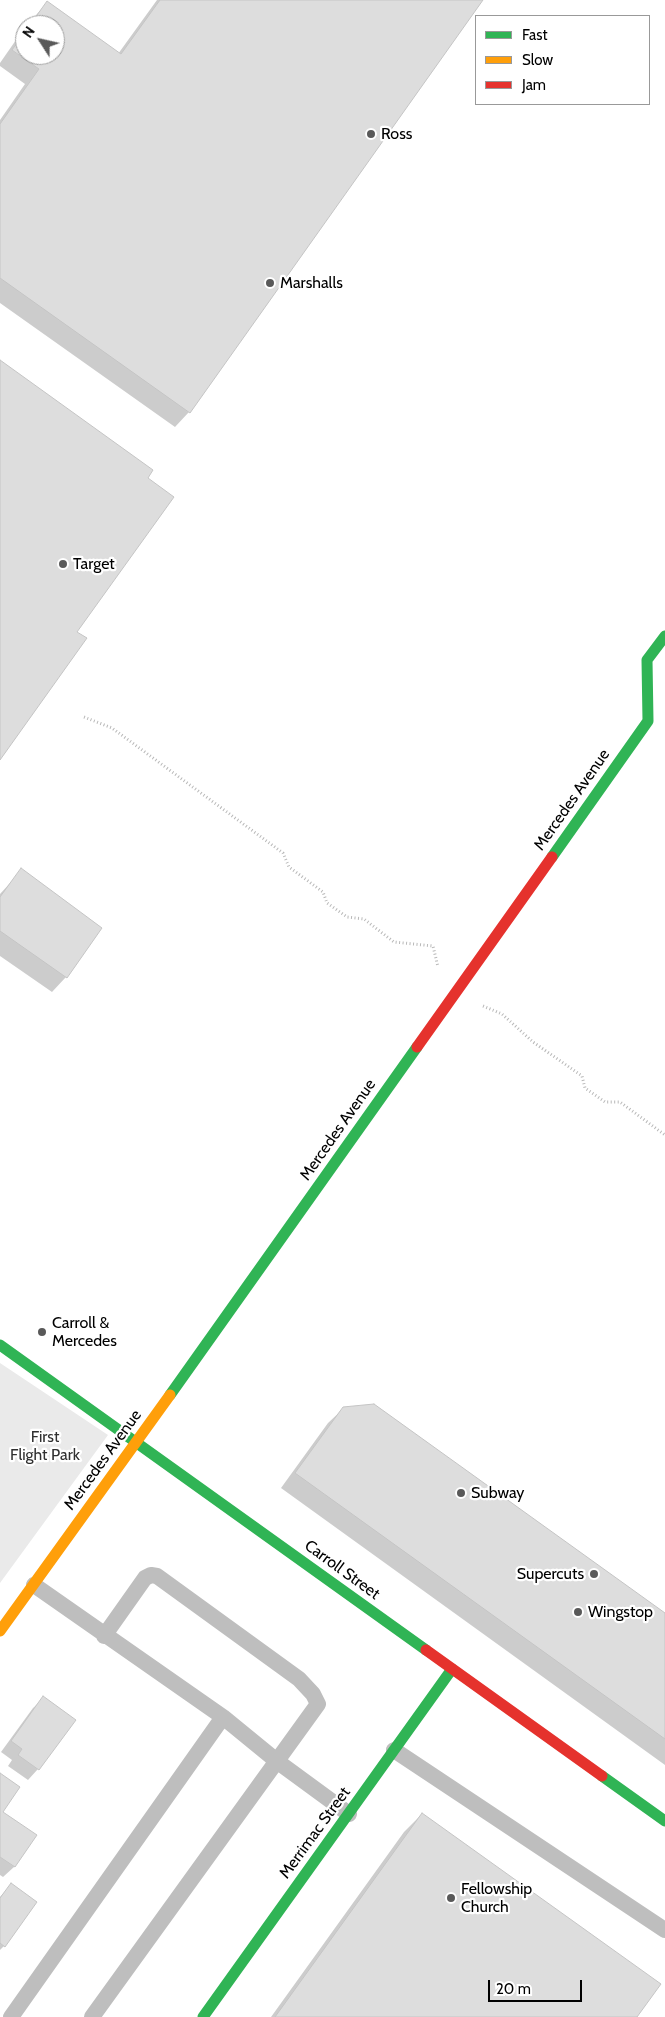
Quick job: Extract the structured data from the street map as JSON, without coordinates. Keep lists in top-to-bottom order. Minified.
{"streets":{"street":["Mercedes Avenue","Carroll Street","Merrimac Street"]},"crossings":[["Mercedes Avenue","Carroll Street"],["Carroll Street","Merrimac Street"]],"parks":["First Flight Park"],"places":["Ross","Marshalls","Target","Carroll & Mercedes","Subway","Supercuts","Wingstop","Fellowship Church"],"legend":["Fast","Slow","Jam"],"scale_bar":"20 m","north":"top left"}
